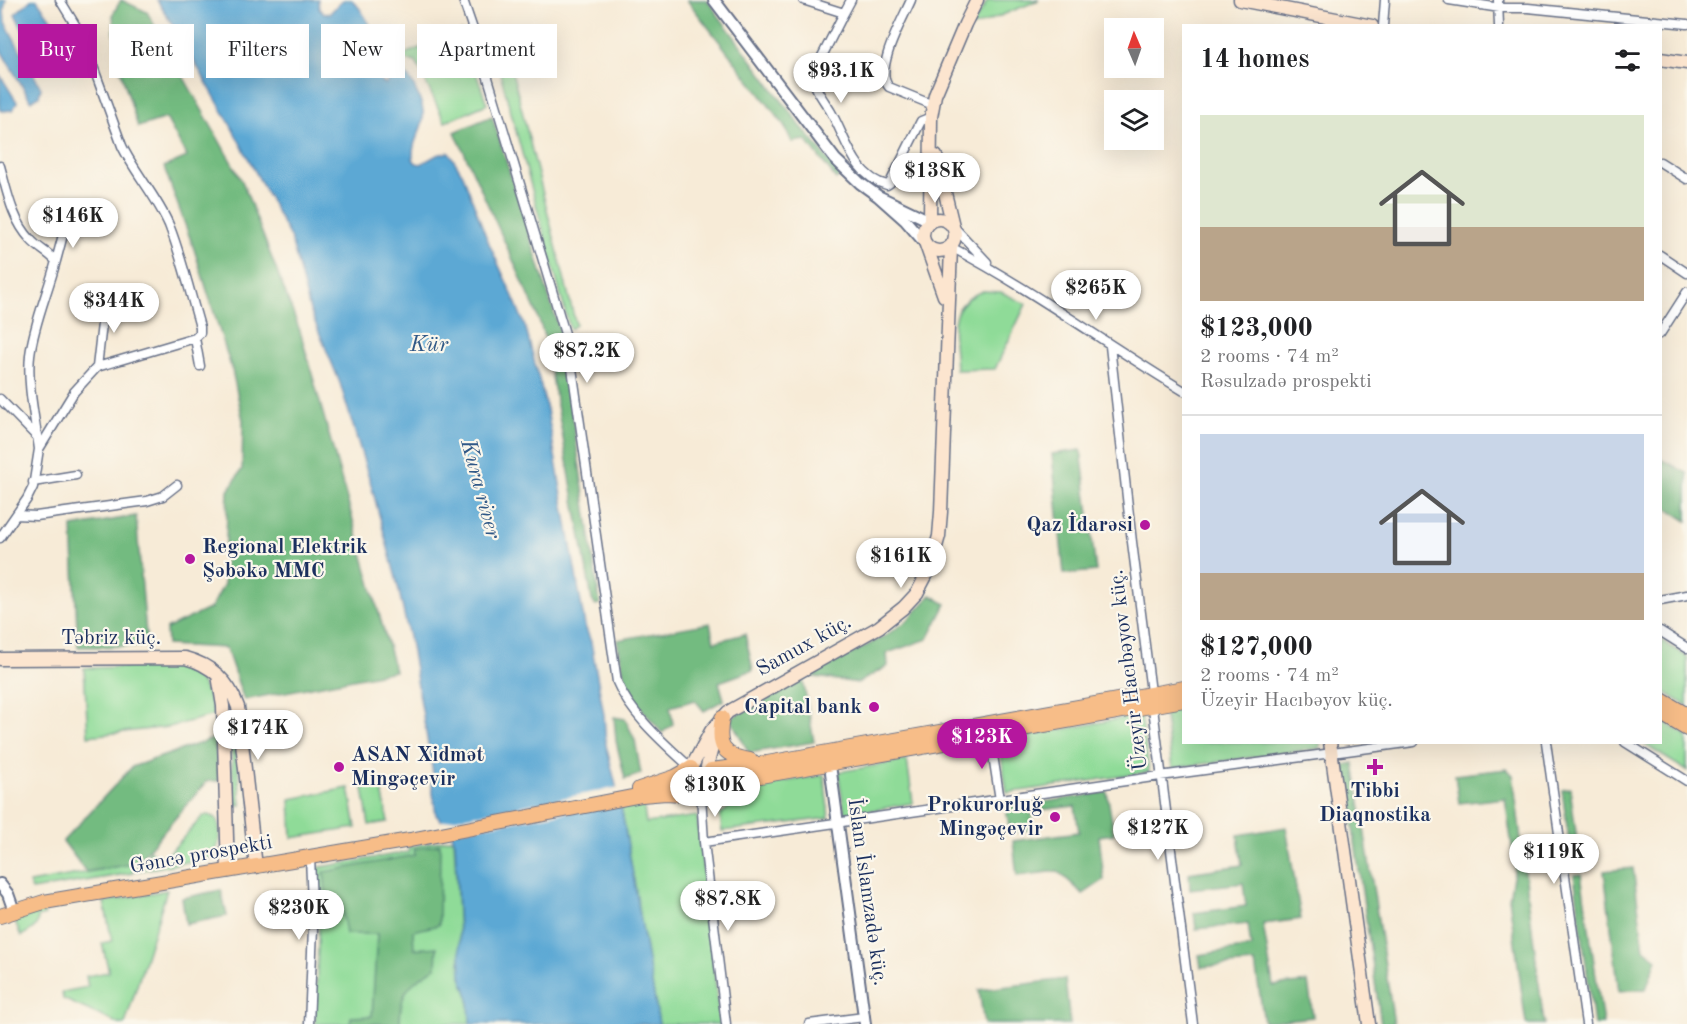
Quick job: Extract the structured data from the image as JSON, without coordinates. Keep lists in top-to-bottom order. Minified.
{"streets":{"main road":["Təbriz küç.","Samux küç.","Gəncə prospekti"],"street":["Üzeyir Hacıbəyov küç.","İslam İslamzadə küç."]},"water":["Kür","Kura river"],"places":{"other":["Qaz İdarəsi","Regional Elektrik Şəbəkə MMC","Capital bank","ASAN Xidmət Mingəçevir","Prokurorluğ Mingəçevir"],"health":["Tibbi Diaqnostika"]},"north":"top","page":{"chip":["Buy","Rent","Filters","New","Apartment"],"heading":"14 homes","price":["$93.1K","$138K","$146K","$265K","$344K","$87.2K","$161K","$174K","$123K","$130K","$127K","$119K","$87.8K","$230K"],"list":[{"name":"$123,000","note":"2 rooms · 74 m² · Rəsulzadə prospekti"},{"name":"$127,000","note":"2 rooms · 74 m² · Üzeyir Hacıbəyov küç."}]}}
